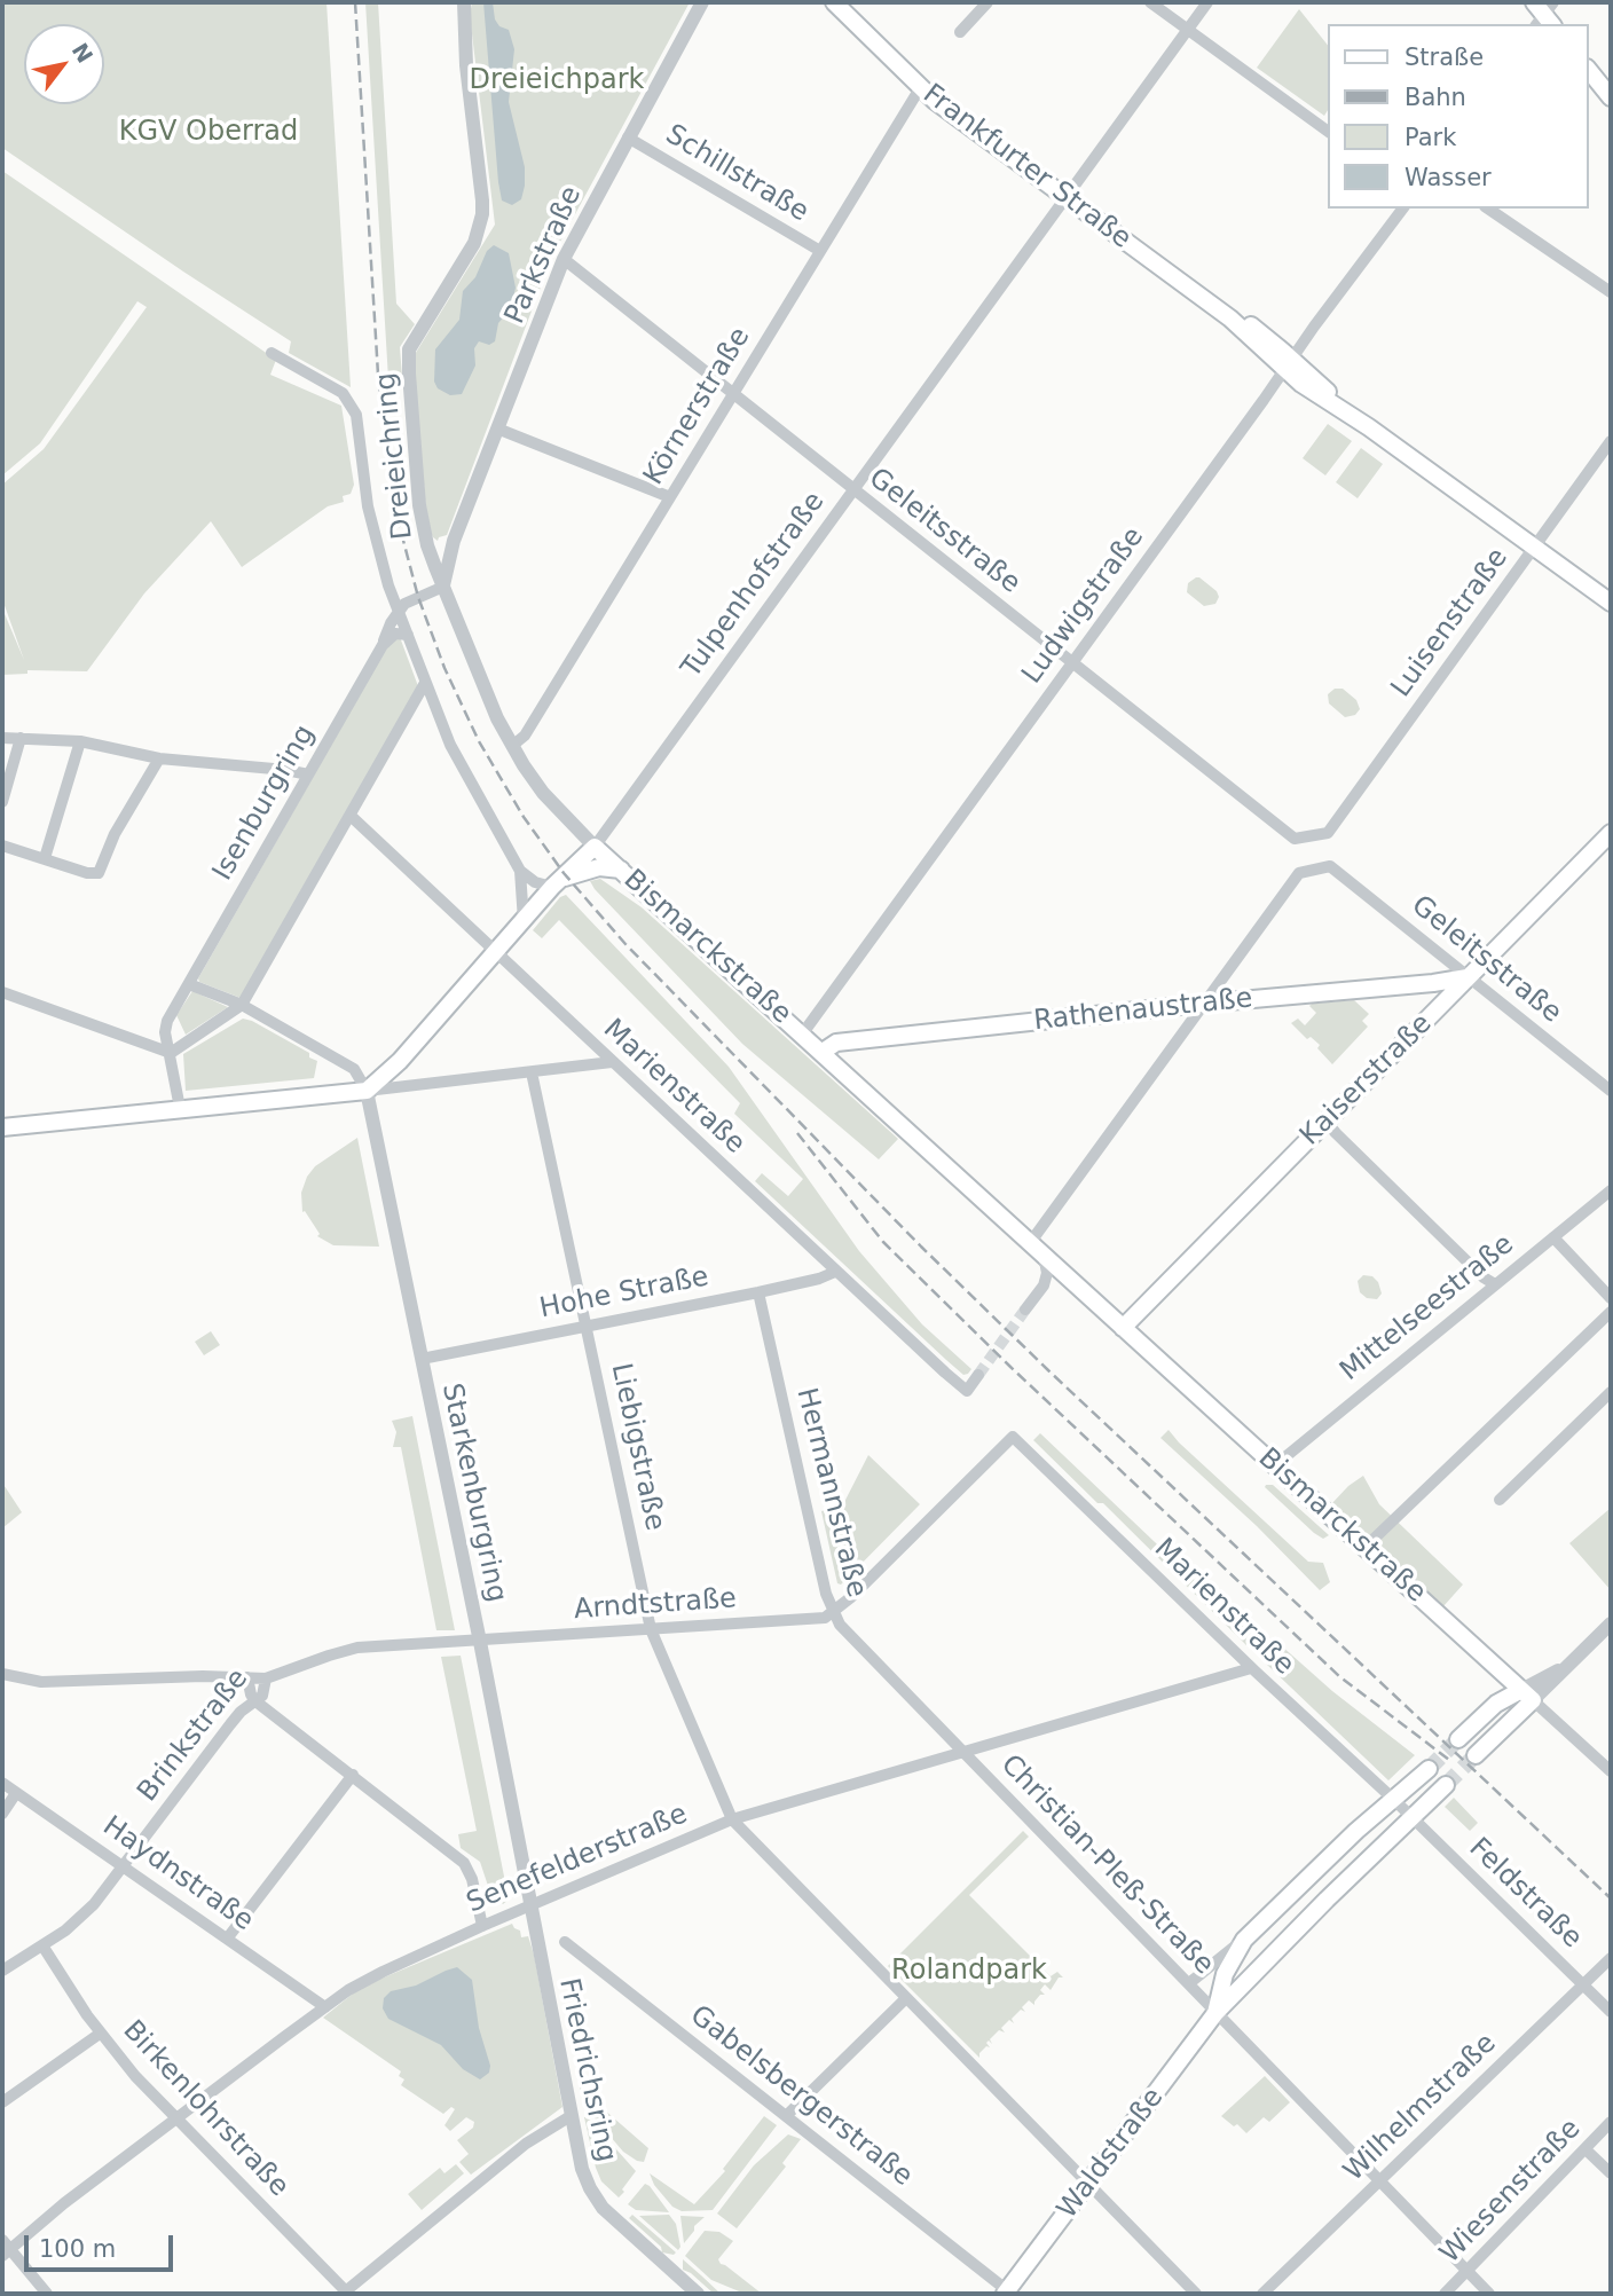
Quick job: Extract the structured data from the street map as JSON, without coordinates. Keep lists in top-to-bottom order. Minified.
{"streets":{"main road":["Frankfurter Straße","Bismarckstraße","Rathenaustraße","Kaiserstraße","Waldstraße"],"street":["Schillstraße","Parkstraße","Körnerstraße","Dreieichring","Geleitsstraße","Tulpenhofstraße","Ludwigstraße","Luisenstraße","Isenburgring","Marienstraße","Hohe Straße","Mittelseestraße","Liebigstraße","Starkenburgring","Hermannstraße","Arndtstraße","Brinkstraße","Senefelderstraße","Christian-Pleß-Straße","Haydnstraße","Feldstraße","Friedrichsring","Gabelsbergerstraße","Wilhelmstraße","Birkenlohrstraße","Wiesenstraße"]},"crossings":[["Frankfurter Straße","Körnerstraße"],["Frankfurter Straße","Tulpenhofstraße"],["Frankfurter Straße","Ludwigstraße"],["Frankfurter Straße","Luisenstraße"],["Schillstraße","Parkstraße"],["Schillstraße","Körnerstraße"],["Parkstraße","Dreieichring"],["Parkstraße","Geleitsstraße"],["Parkstraße","Bismarckstraße"],["Körnerstraße","Geleitsstraße"],["Körnerstraße","Bismarckstraße"],["Dreieichring","Bismarckstraße"],["Geleitsstraße","Tulpenhofstraße"],["Geleitsstraße","Ludwigstraße"],["Geleitsstraße","Luisenstraße"],["Geleitsstraße","Rathenaustraße"],["Geleitsstraße","Kaiserstraße"],["Tulpenhofstraße","Bismarckstraße"],["Ludwigstraße","Bismarckstraße"],["Bismarckstraße","Rathenaustraße"],["Bismarckstraße","Kaiserstraße"],["Bismarckstraße","Mittelseestraße"],["Rathenaustraße","Kaiserstraße"],["Marienstraße","Hohe Straße"],["Marienstraße","Hermannstraße"],["Marienstraße","Arndtstraße"],["Marienstraße","Senefelderstraße"],["Marienstraße","Feldstraße"],["Marienstraße","Waldstraße"],["Hohe Straße","Liebigstraße"],["Hohe Straße","Starkenburgring"],["Hohe Straße","Hermannstraße"],["Liebigstraße","Arndtstraße"],["Liebigstraße","Senefelderstraße"],["Starkenburgring","Arndtstraße"],["Starkenburgring","Brinkstraße"],["Starkenburgring","Senefelderstraße"],["Starkenburgring","Friedrichsring"],["Hermannstraße","Arndtstraße"],["Hermannstraße","Senefelderstraße"],["Hermannstraße","Christian-Pleß-Straße"],["Arndtstraße","Brinkstraße"],["Brinkstraße","Haydnstraße"],["Brinkstraße","Birkenlohrstraße"],["Senefelderstraße","Christian-Pleß-Straße"],["Senefelderstraße","Haydnstraße"],["Senefelderstraße","Friedrichsring"],["Senefelderstraße","Birkenlohrstraße"],["Christian-Pleß-Straße","Wilhelmstraße"],["Christian-Pleß-Straße","Waldstraße"],["Christian-Pleß-Straße","Wiesenstraße"],["Feldstraße","Wilhelmstraße"],["Feldstraße","Waldstraße"],["Gabelsbergerstraße","Waldstraße"]],"parks":["Dreieichpark","KGV Oberrad","Rolandpark"],"legend":["Straße","Bahn","Park","Wasser"],"scale_bar":"100 m","north":"top right"}
